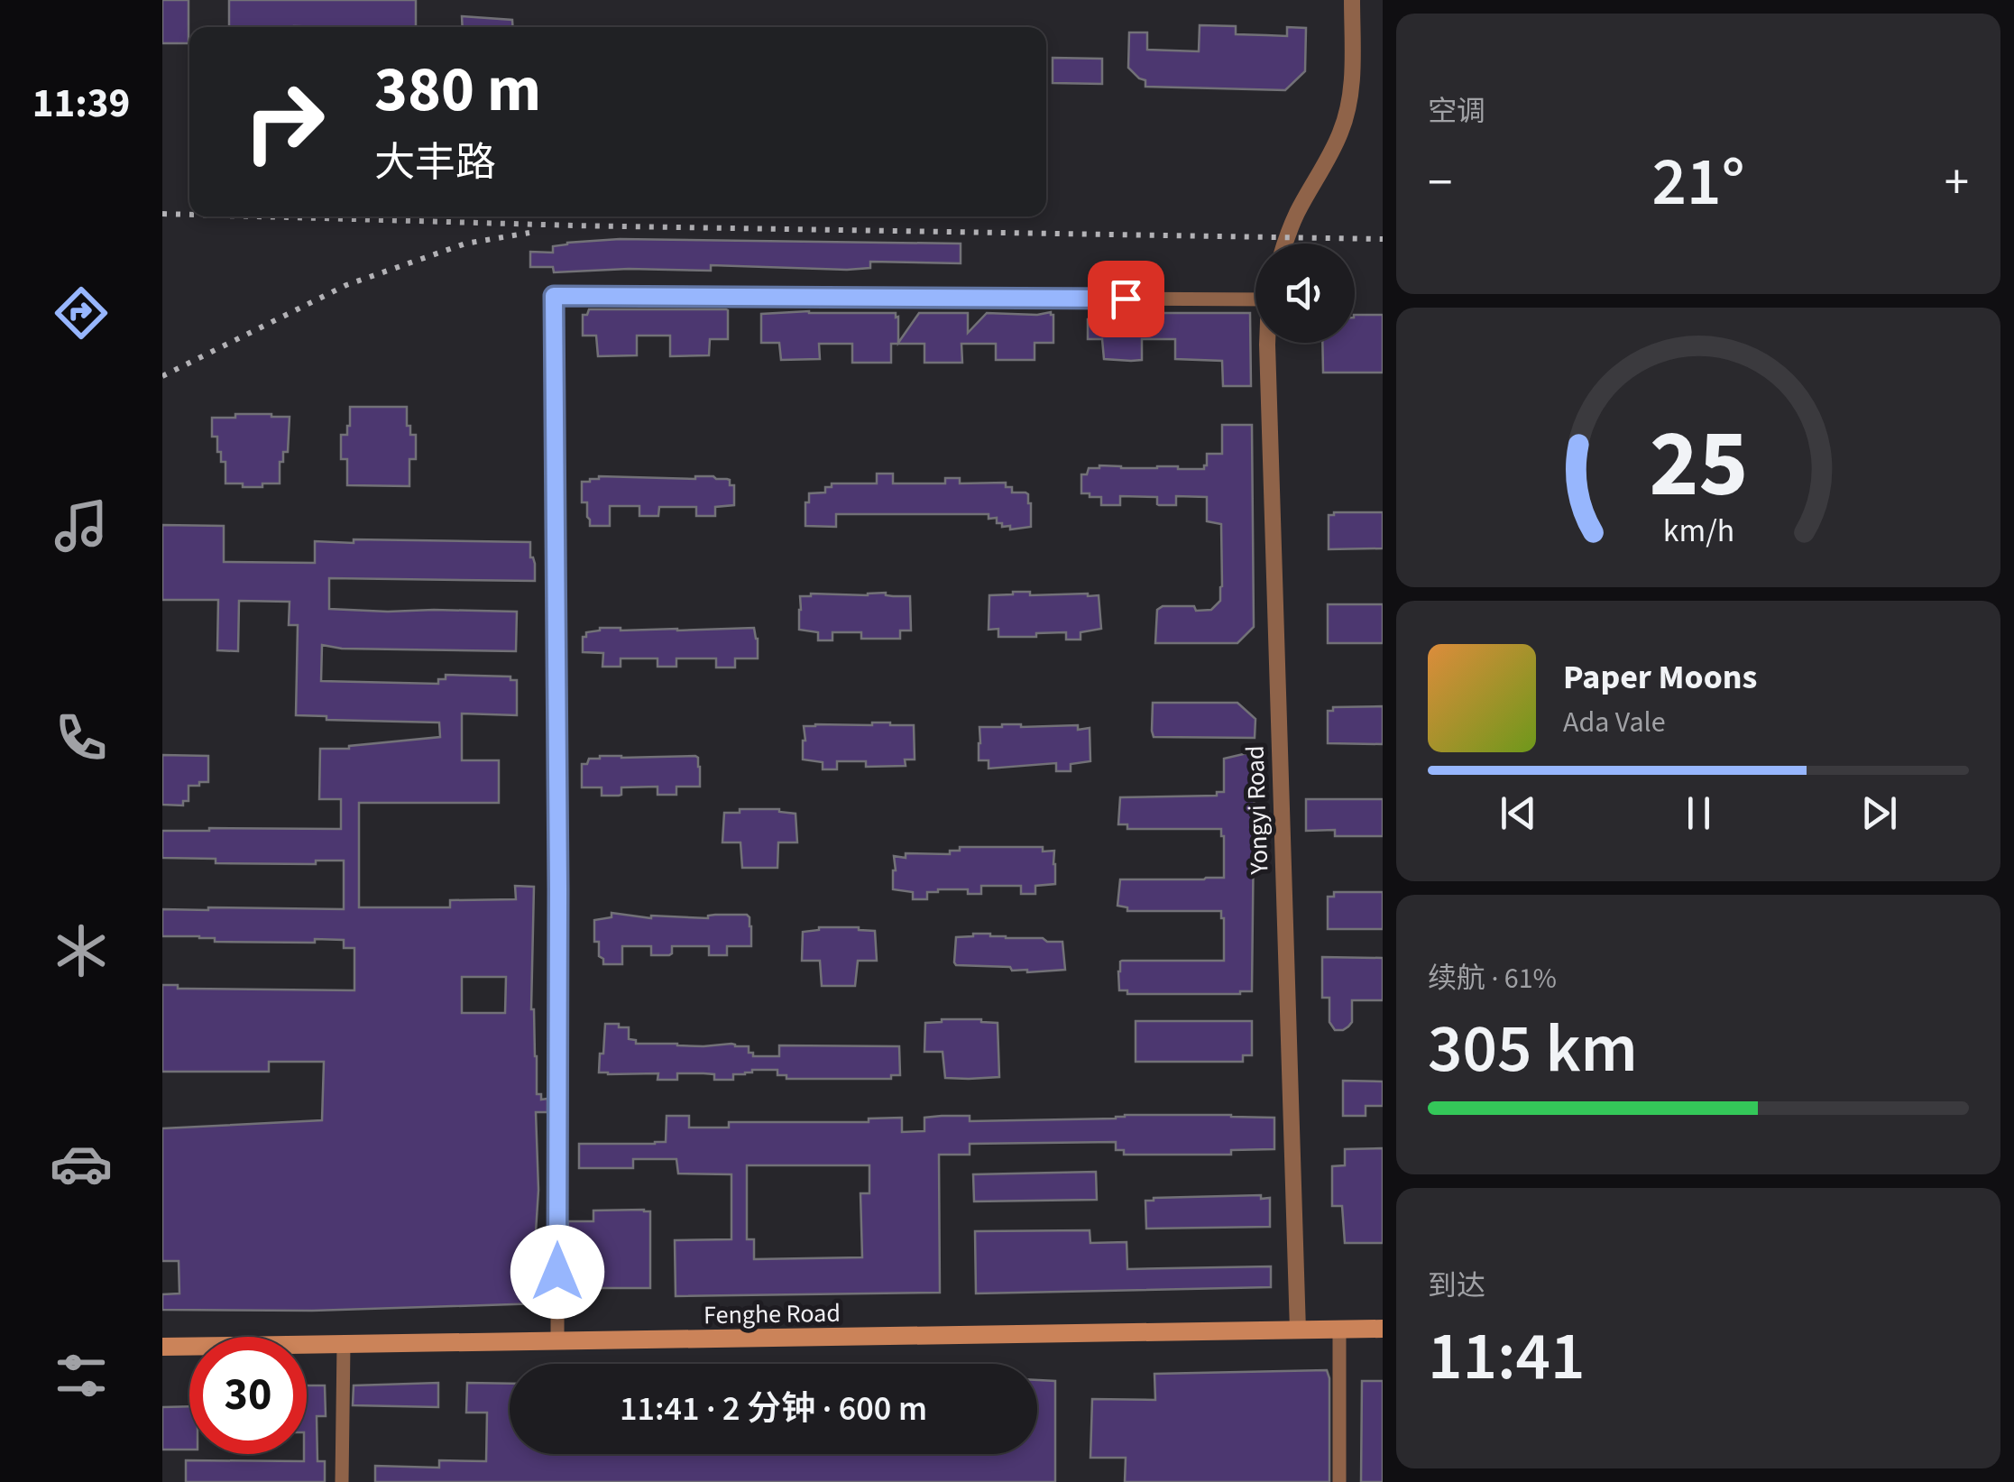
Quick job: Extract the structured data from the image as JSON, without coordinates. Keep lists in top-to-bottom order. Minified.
{"streets":{"main road":["Fenghe Road"],"street":["Yongyi Road"]},"crossings":[["Yongyi Road","Fenghe Road"]],"page":{"tabs":"11:39","tile":["空调",["续航 · 61%","305 km"],["到达","11:41"]],"turn":["380 m","大丰路"],"heat":["−","21°","+"],"song":["Paper Moons","Ada Vale"],"limit":"30","trip":"11:41 · 2 分钟 · 600 m","gauge":["25","km/h"]}}
